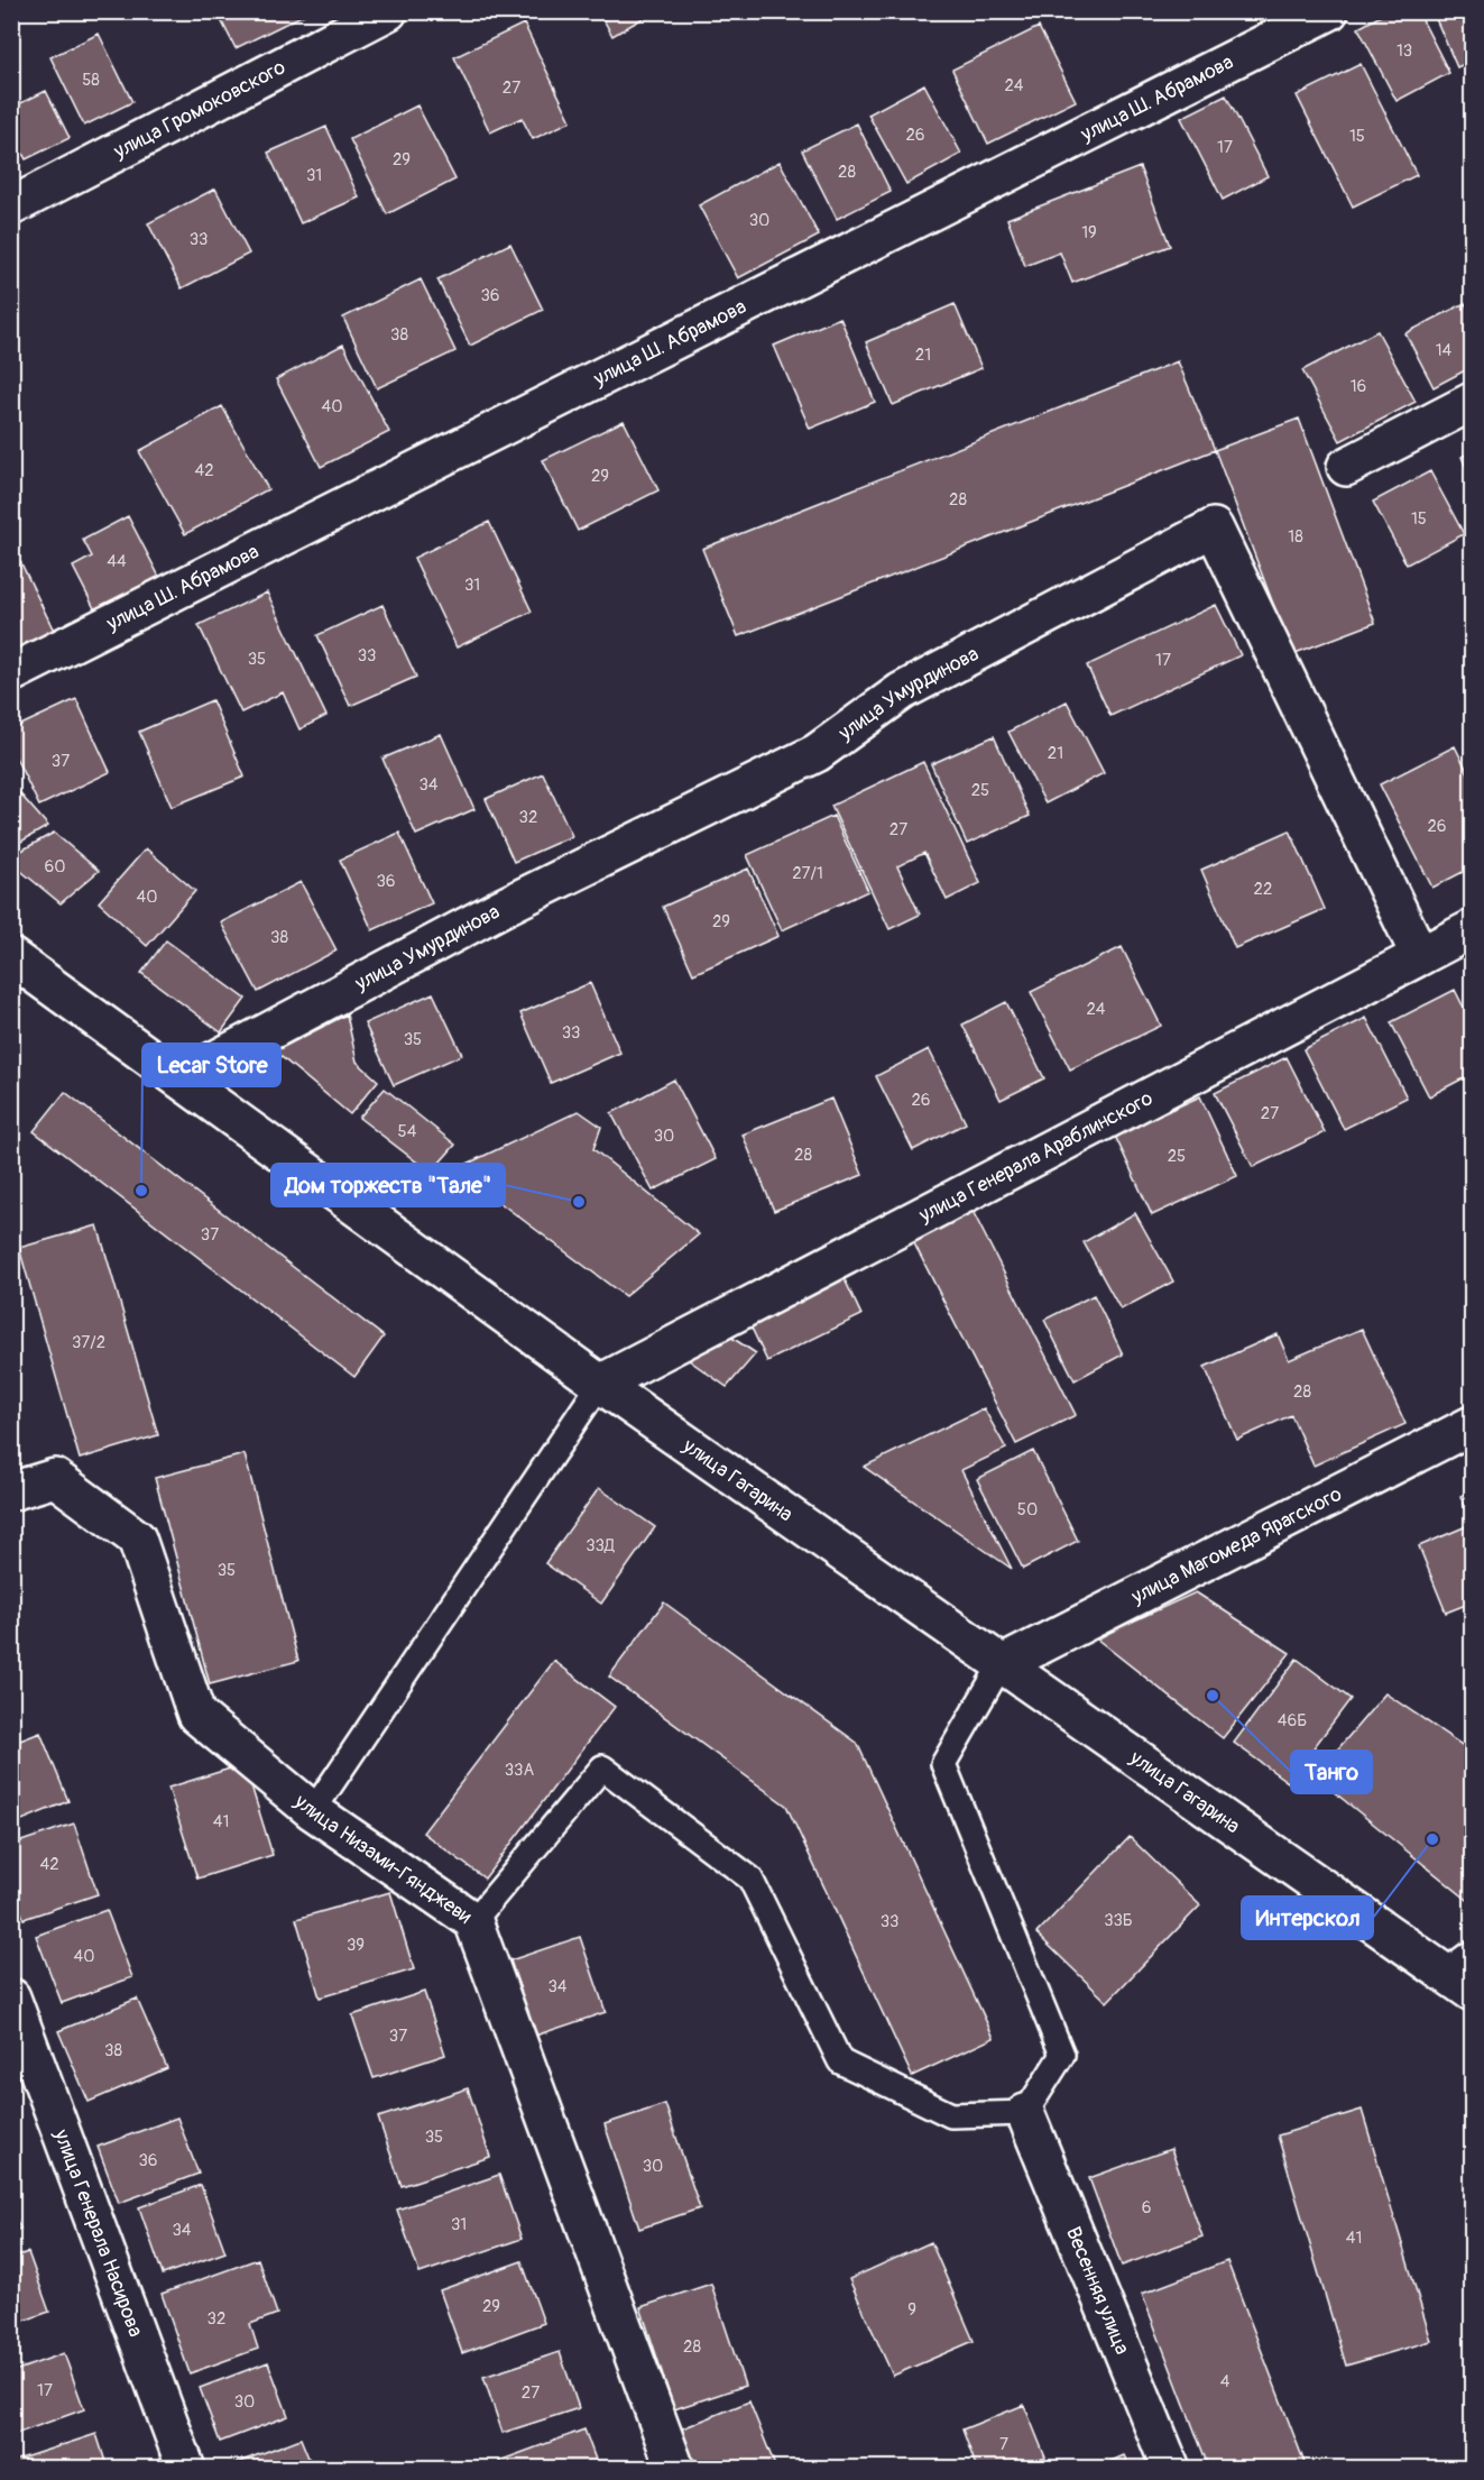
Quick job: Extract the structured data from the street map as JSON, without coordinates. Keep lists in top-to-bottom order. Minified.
{"streets":{"street":["улица Ш. Абрамова","улица Громоковского","улица Умурдинова","улица Генерала Араблинского","улица Гагарина","улица Магомеда Ярагского","улица Низами-Гянджеви","улица Генерала Насирова","Весенняя улица"]},"crossings":[["улица Умурдинова","улица Генерала Араблинского"],["улица Умурдинова","улица Гагарина"],["улица Генерала Араблинского","улица Гагарина"],["улица Гагарина","улица Магомеда Ярагского"]],"places":["Lecar Store","Дом торжеств \"Тале\"","Танго","Интерскол"],"house_numbers":["13","58","24","27","26","15","17","29","28","31","30","19","33","36","38","14","21","16","40","42","29","28","15","18","44","31","33","35","17","21","37","34","25","32","26","27","60","27/1","36","22","40","29","38","24","33","35","26","27","54","30","28","25","37","37/2","28","50","33Д","35","46Б","33А","41","42","33Б","33","39","40","34","37","38","35","36","30","6","31","34","41","29","9","32","28","4","17","27","30","7"]}
